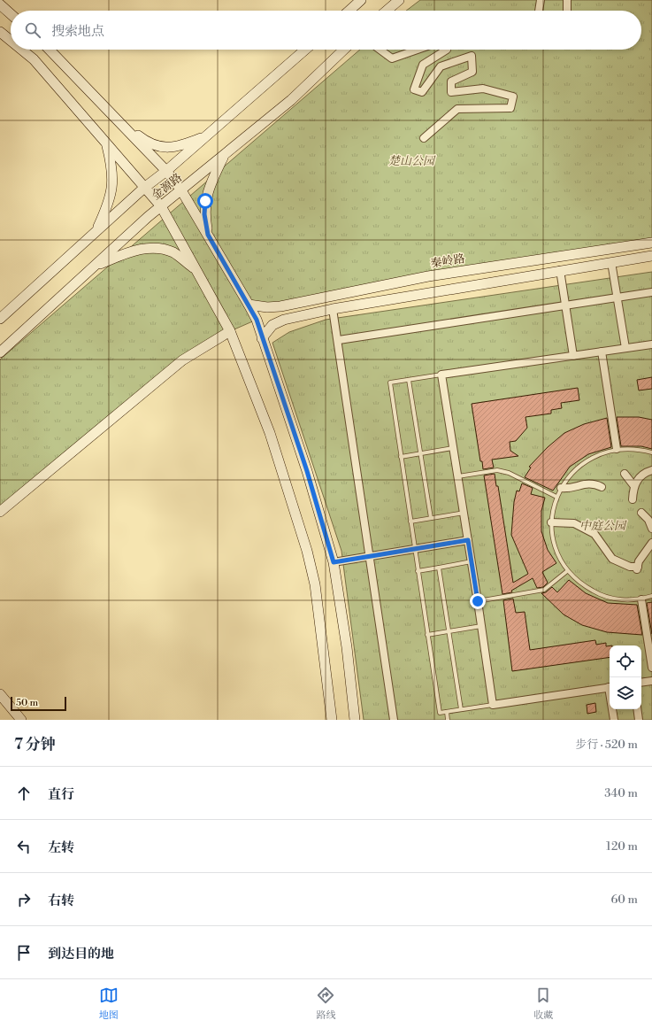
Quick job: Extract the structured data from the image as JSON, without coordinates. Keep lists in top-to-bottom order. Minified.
{"streets":{"main road":["金源路","秦岭路"]},"parks":["楚山公园","中庭公园"],"scale_bar":"50 m","page":{"search":"搜索地点","scale":"50 m","heading":["7 分钟","步行 · 520 m"],"list":[["直行","340 m"],["左转","120 m"],["右转","60 m"],"到达目的地"],"nav":["地图","路线","收藏"]}}
